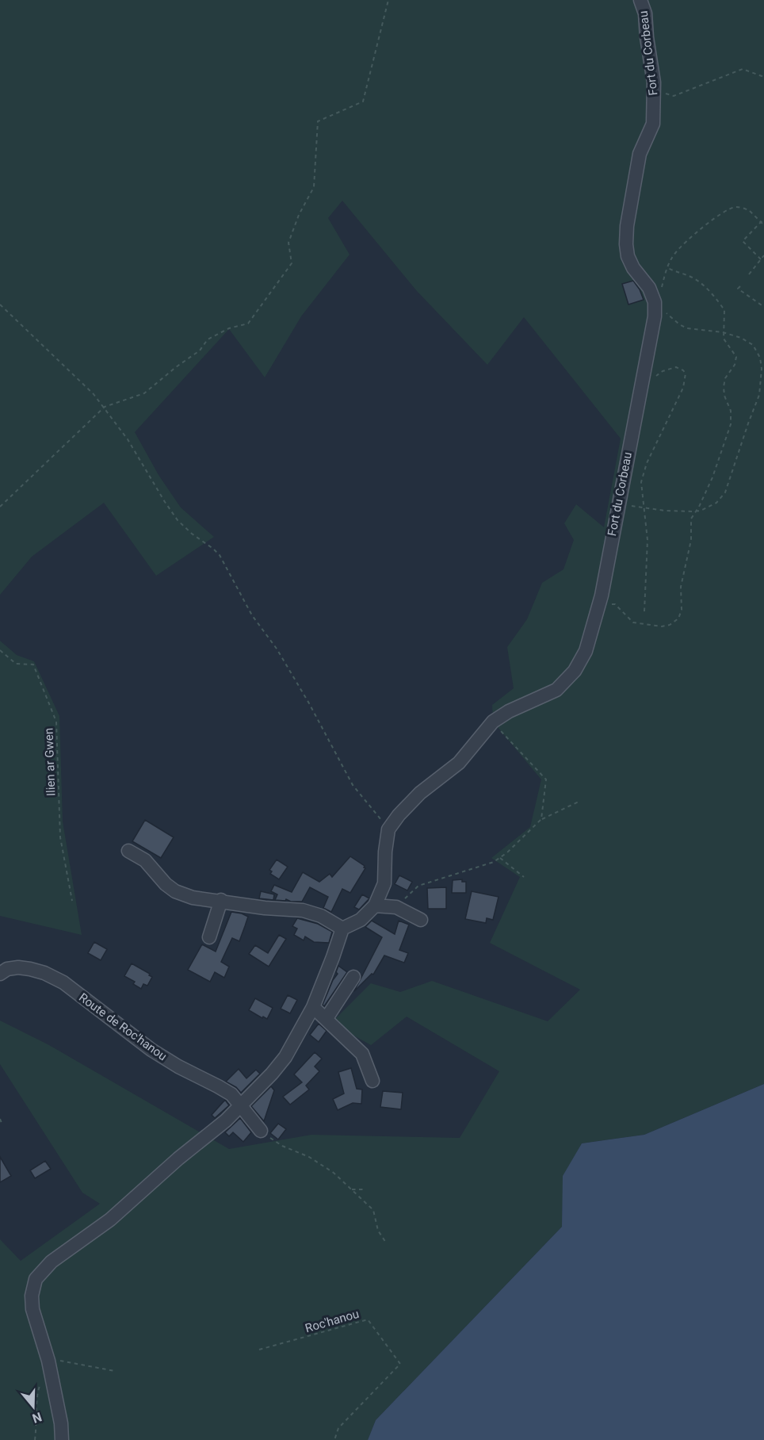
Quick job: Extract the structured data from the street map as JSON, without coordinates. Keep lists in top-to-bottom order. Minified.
{"streets":{"street":["Fort du Corbeau","Route de Roc'hanou"],"path":["Ilien ar Gwen","Roc'hanou"]},"north":"bottom"}
